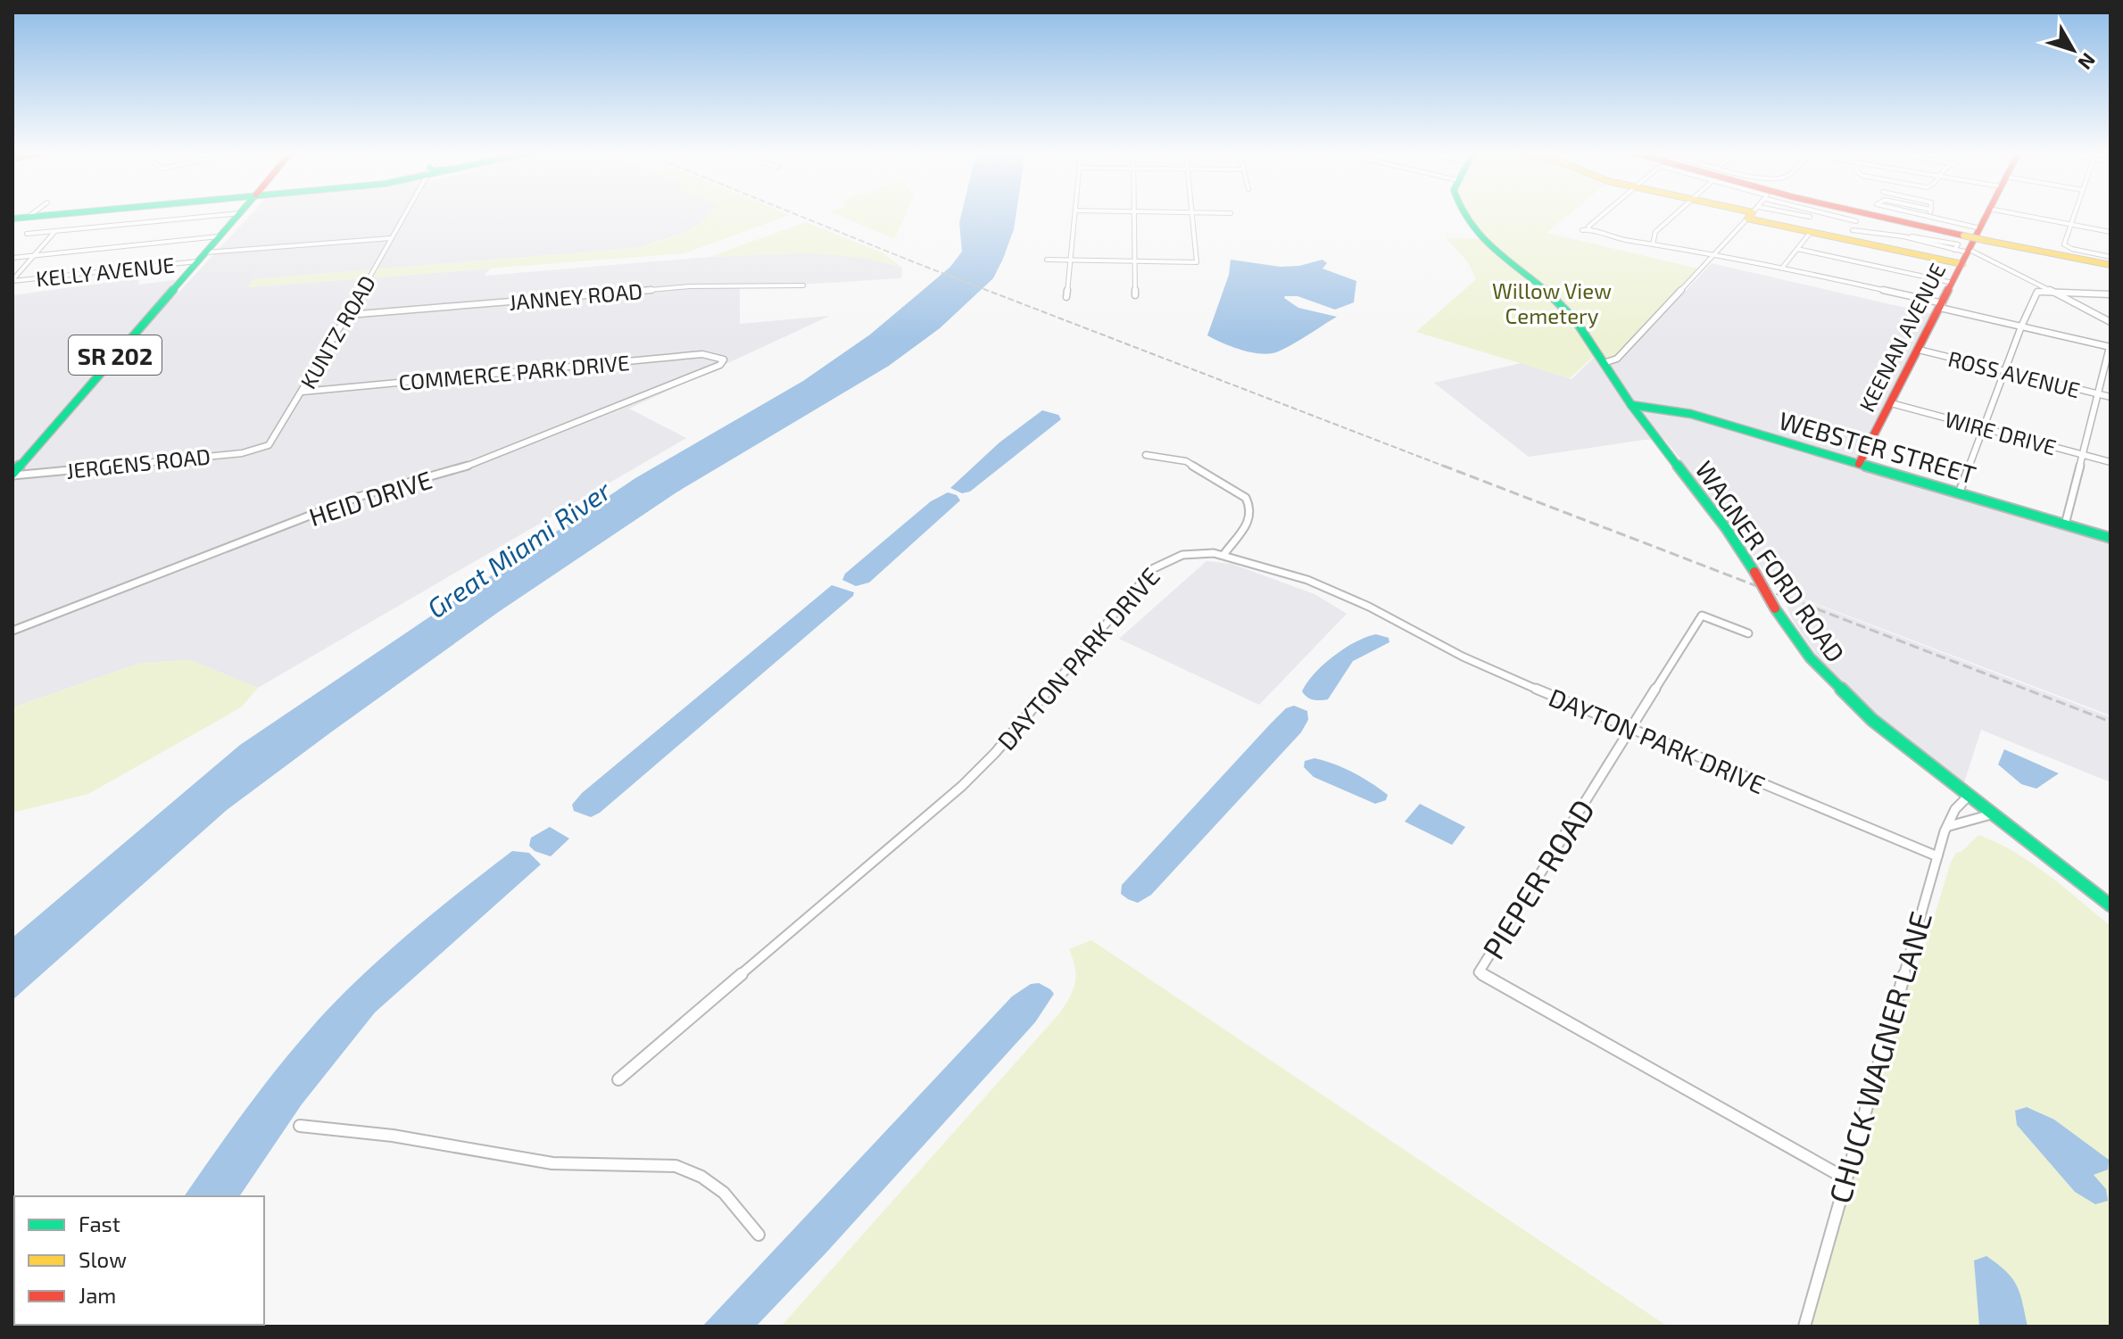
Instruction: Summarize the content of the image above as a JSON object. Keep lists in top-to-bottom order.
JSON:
{
  "streets": {
    "main road": [
      "KEENAN AVENUE",
      "SR 202",
      "WEBSTER STREET",
      "WAGNER FORD ROAD"
    ],
    "street": [
      "KELLY AVENUE",
      "JANNEY ROAD",
      "KUNTZ ROAD",
      "COMMERCE PARK DRIVE",
      "ROSS AVENUE",
      "WIRE DRIVE",
      "JERGENS ROAD",
      "HEID DRIVE",
      "DAYTON PARK DRIVE",
      "PIEPER ROAD",
      "CHUCK WAGNER LANE"
    ]
  },
  "crossings": [
    ["KELLY AVENUE", "KUNTZ ROAD"],
    ["KELLY AVENUE", "SR 202"],
    ["JANNEY ROAD", "KUNTZ ROAD"],
    ["KUNTZ ROAD", "COMMERCE PARK DRIVE"],
    ["KUNTZ ROAD", "JERGENS ROAD"],
    ["KEENAN AVENUE", "ROSS AVENUE"],
    ["KEENAN AVENUE", "WIRE DRIVE"],
    ["KEENAN AVENUE", "WEBSTER STREET"],
    ["SR 202", "JERGENS ROAD"],
    ["COMMERCE PARK DRIVE", "HEID DRIVE"],
    ["WEBSTER STREET", "WAGNER FORD ROAD"],
    ["WAGNER FORD ROAD", "CHUCK WAGNER LANE"],
    ["DAYTON PARK DRIVE", "PIEPER ROAD"],
    ["DAYTON PARK DRIVE", "CHUCK WAGNER LANE"],
    ["PIEPER ROAD", "CHUCK WAGNER LANE"]
  ],
  "water": ["Great Miami River"],
  "parks": ["Willow View Cemetery"],
  "legend": ["Fast", "Slow", "Jam"],
  "north": "bottom right"
}
